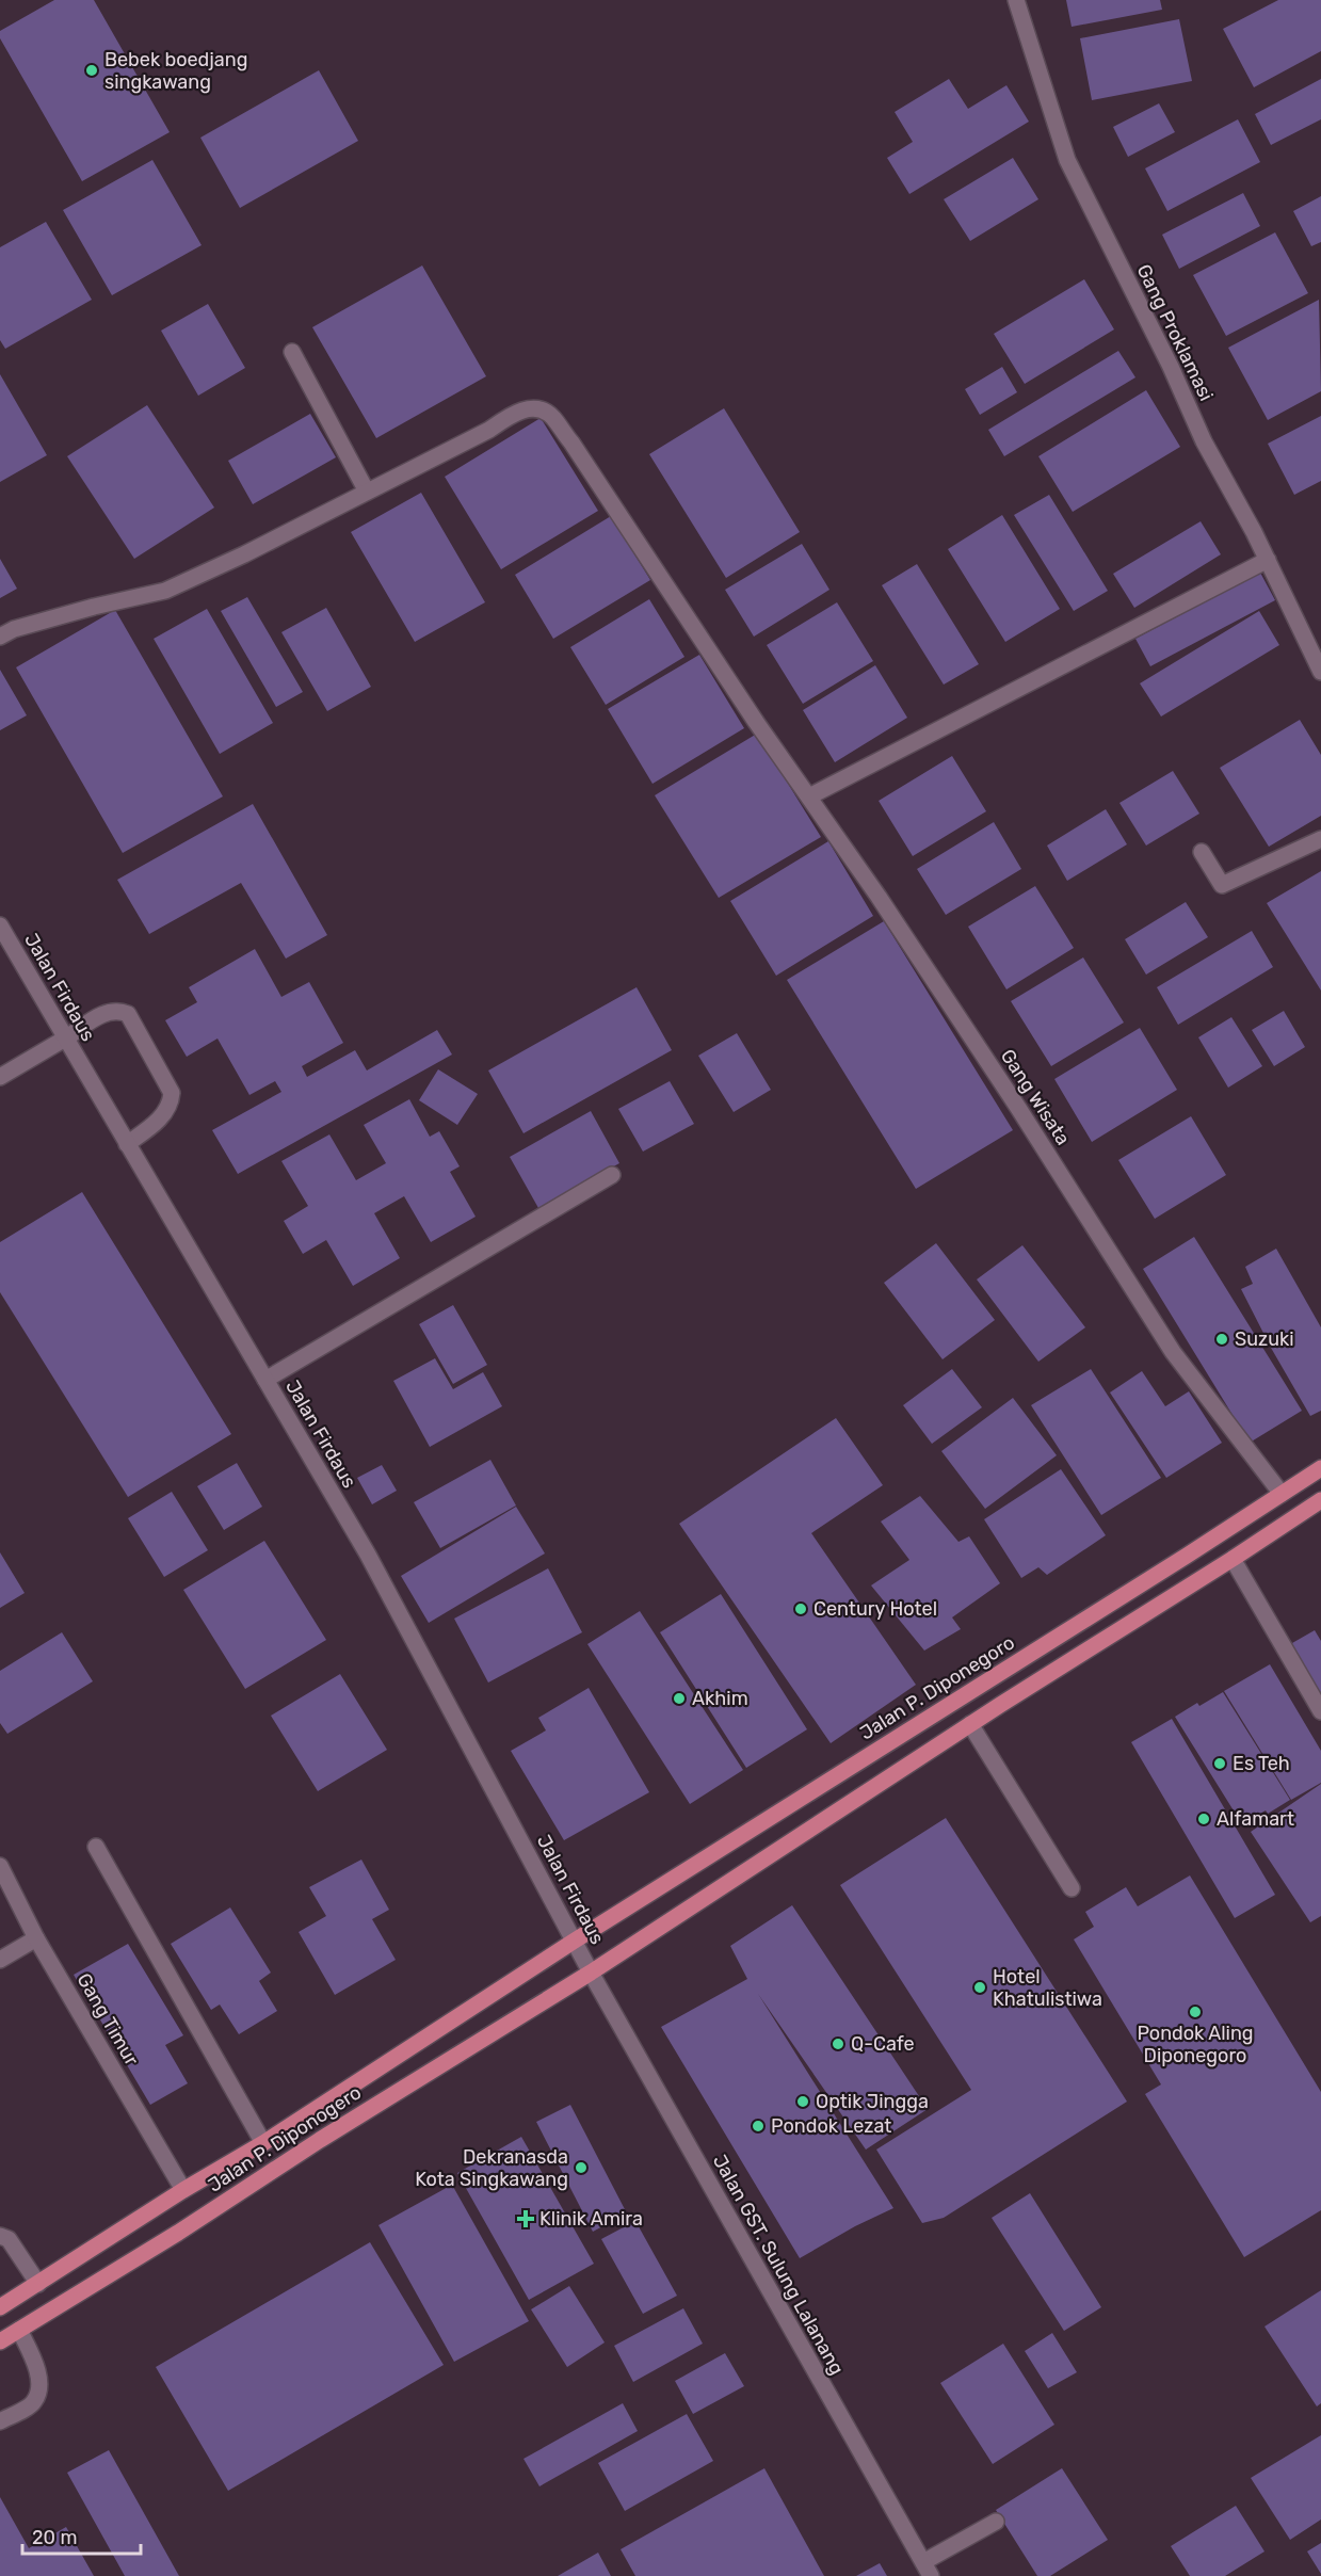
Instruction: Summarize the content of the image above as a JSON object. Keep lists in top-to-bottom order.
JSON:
{
  "streets": {
    "main road": ["Jalan P. Diponegoro", "Jalan P. Diponogero"],
    "street": [
      "Gang Proklamasi",
      "Jalan Firdaus",
      "Gang Wisata",
      "Gang Timur",
      "Jalan GST. Sulung Lalanang"
    ]
  },
  "crossings": [
    ["Jalan Firdaus", "Jalan P. Diponegoro"],
    ["Jalan Firdaus", "Jalan P. Diponogero"],
    ["Jalan Firdaus", "Jalan GST. Sulung Lalanang"],
    ["Gang Wisata", "Jalan P. Diponegoro"],
    ["Jalan P. Diponegoro", "Jalan P. Diponogero"],
    ["Gang Timur", "Jalan P. Diponogero"],
    ["Jalan P. Diponogero", "Jalan GST. Sulung Lalanang"]
  ],
  "places": {
    "other": [
      "Bebek boedjang singkawang",
      "Suzuki",
      "Century Hotel",
      "Akhim",
      "Es Teh",
      "Alfamart",
      "Hotel Khatulistiwa",
      "Pondok Aling Diponegoro",
      "Q-Cafe",
      "Optik Jingga",
      "Pondok Lezat",
      "Dekranasda Kota Singkawang"
    ],
    "health": ["Klinik Amira"]
  },
  "scale_bar": "20 m"
}
